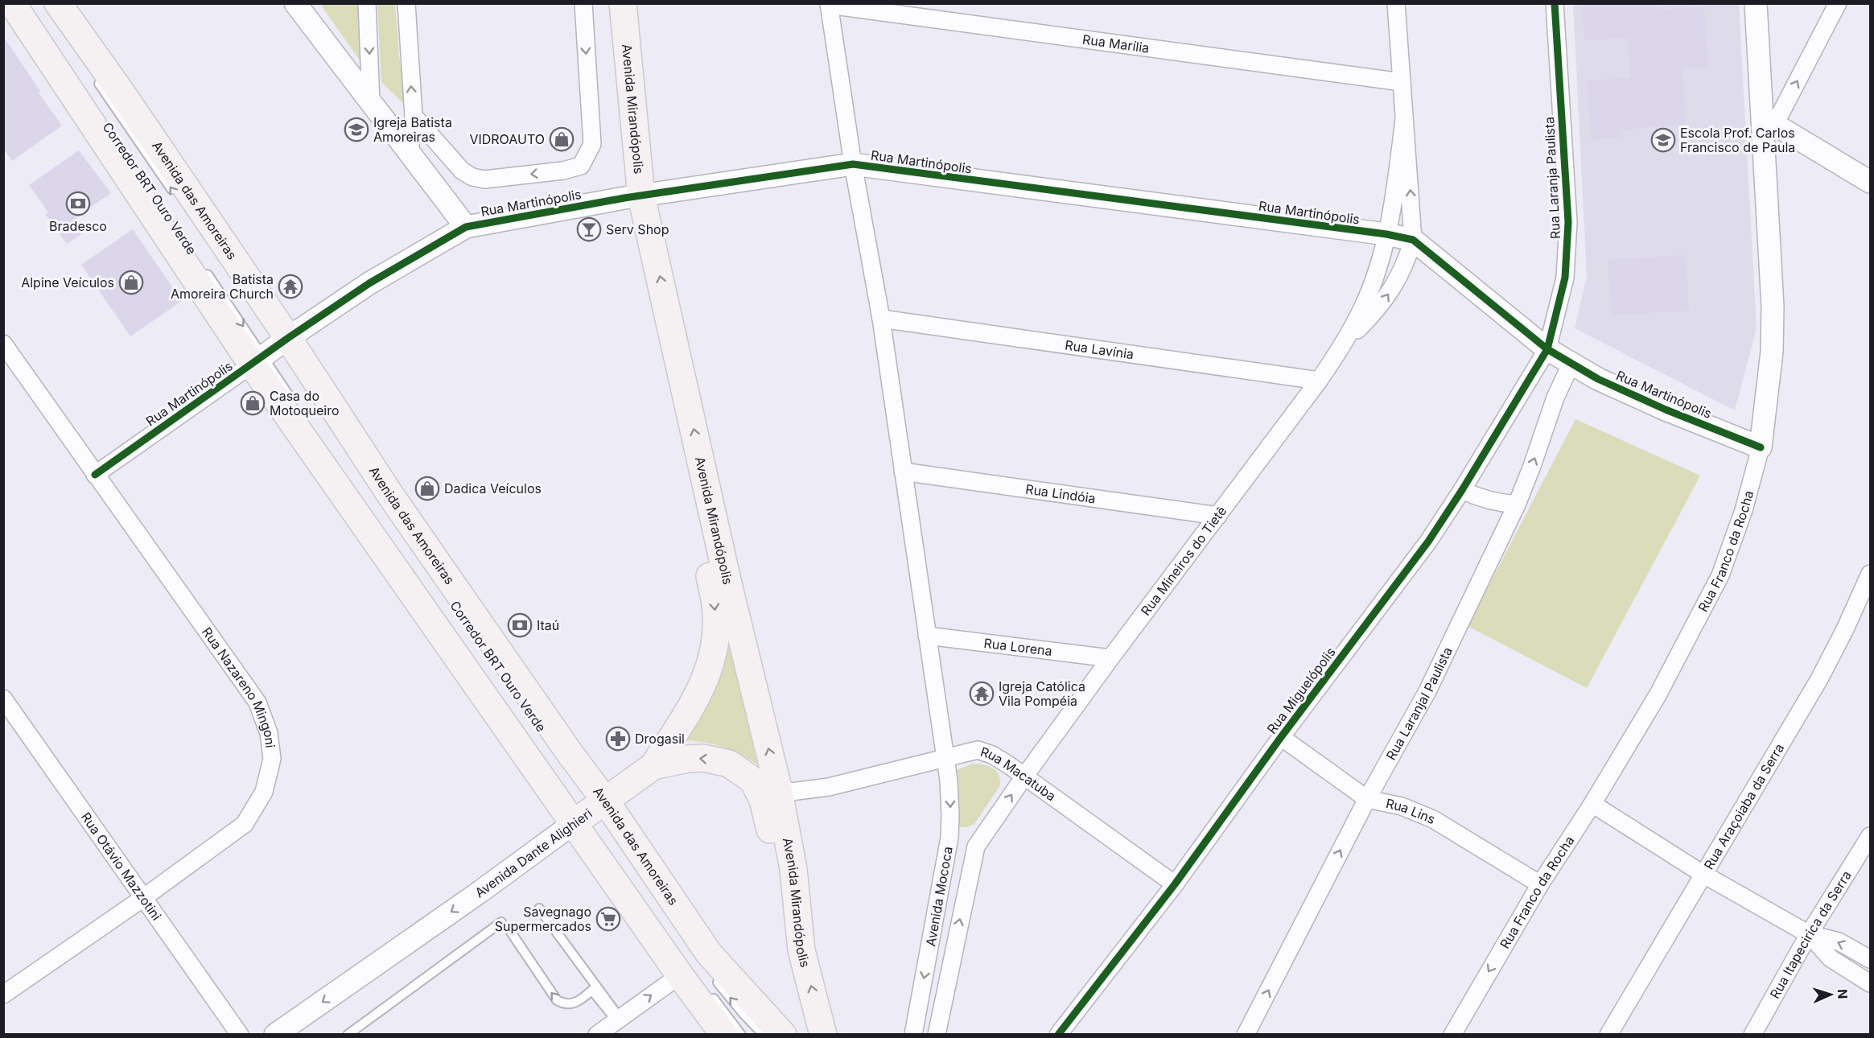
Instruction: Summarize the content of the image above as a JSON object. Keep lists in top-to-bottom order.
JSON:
{
  "streets": {
    "main road": ["Avenida Mirandópolis", "Avenida das Amoreiras", "Avenida Dante Alighieri"],
    "street": [
      "Rua Marília",
      "Rua Martinópolis",
      "Rua Laranja Paulista",
      "Rua Lavínia",
      "Rua Lindóia",
      "Rua Franco da Rocha",
      "Rua Mineiros do Tietê",
      "Rua Lorena",
      "Rua Nazareno Mingoni",
      "Rua Miguelópolis",
      "Rua Laranjal Paulista",
      "Rua Macatuba",
      "Rua Araçoiaba da Serra",
      "Rua Lins",
      "Rua Otávio Mazzotini",
      "Avenida Mococa",
      "Rua Itapecirica da Serra"
    ],
    "lane": ["Corredor BRT Ouro Verde"]
  },
  "crossings": [
    ["Rua Marília", "Rua Mineiros do Tietê"],
    ["Rua Marília", "Avenida Mococa"],
    ["Avenida Mirandópolis", "Rua Martinópolis"],
    ["Avenida Mirandópolis", "Rua Macatuba"],
    ["Avenida Mirandópolis", "Avenida Dante Alighieri"],
    ["Rua Martinópolis", "Rua Laranja Paulista"],
    ["Rua Martinópolis", "Corredor BRT Ouro Verde"],
    ["Rua Martinópolis", "Avenida das Amoreiras"],
    ["Rua Martinópolis", "Rua Franco da Rocha"],
    ["Rua Martinópolis", "Rua Mineiros do Tietê"],
    ["Rua Martinópolis", "Rua Nazareno Mingoni"],
    ["Rua Martinópolis", "Rua Miguelópolis"],
    ["Rua Martinópolis", "Rua Laranjal Paulista"],
    ["Rua Martinópolis", "Avenida Mococa"],
    ["Rua Laranja Paulista", "Rua Miguelópolis"],
    ["Corredor BRT Ouro Verde", "Avenida das Amoreiras"],
    ["Avenida das Amoreiras", "Avenida Dante Alighieri"],
    ["Rua Lavínia", "Rua Mineiros do Tietê"],
    ["Rua Lavínia", "Avenida Mococa"],
    ["Rua Lindóia", "Rua Mineiros do Tietê"],
    ["Rua Lindóia", "Avenida Mococa"],
    ["Rua Franco da Rocha", "Rua Lins"],
    ["Rua Mineiros do Tietê", "Rua Lorena"],
    ["Rua Mineiros do Tietê", "Rua Macatuba"],
    ["Rua Mineiros do Tietê", "Avenida Mococa"],
    ["Rua Lorena", "Avenida Mococa"],
    ["Rua Nazareno Mingoni", "Rua Otávio Mazzotini"],
    ["Rua Miguelópolis", "Rua Macatuba"],
    ["Rua Miguelópolis", "Rua Lins"],
    ["Rua Laranjal Paulista", "Rua Lins"],
    ["Rua Macatuba", "Avenida Dante Alighieri"],
    ["Rua Macatuba", "Avenida Mococa"]
  ],
  "one_way": ["Rua Laranjal Paulista", "Avenida Dante Alighieri"],
  "places": {
    "school or university": ["Igreja Batista Amoreiras", "Escola Prof. Carlos Francisco de Paula"],
    "shop": [
      "VIDROAUTO",
      "Alpine Veículos",
      "Casa do Motoqueiro",
      "Dadica Veículos"
    ],
    "bank": ["Bradesco", "Itaú"],
    "bar": ["Serv Shop"],
    "temple": ["Batista Amoreira Church", "Igreja Católica Vila Pompéia"],
    "pharmacy": ["Drogasil"],
    "supermarket": ["Savegnago Supermercados"]
  },
  "north": "right"
}
